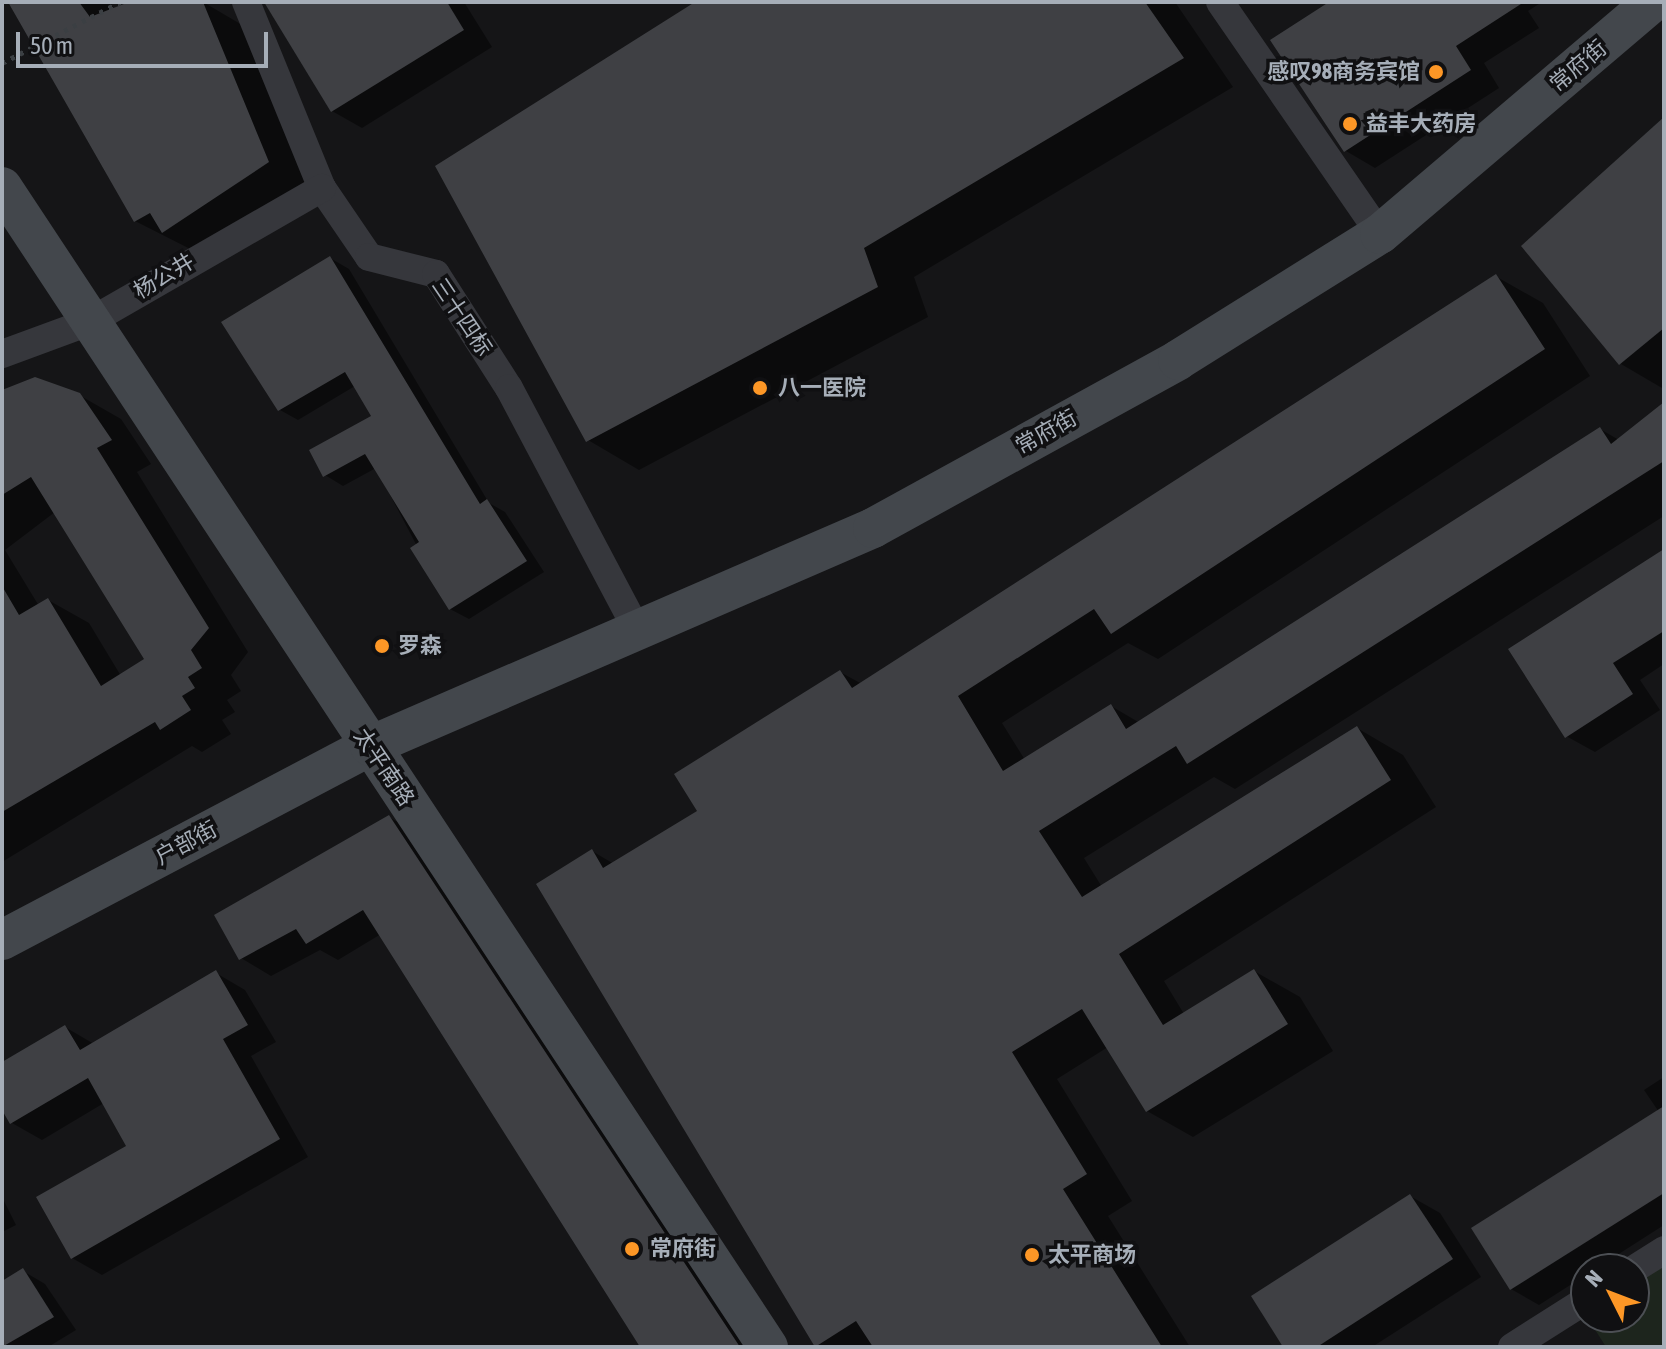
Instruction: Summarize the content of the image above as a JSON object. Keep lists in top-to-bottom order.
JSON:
{
  "streets": {
    "main road": ["常府街", "太平南路", "户部街"],
    "street": ["杨公井", "三十四标"]
  },
  "crossings": [
    ["常府街", "三十四标"],
    ["常府街", "太平南路"],
    ["常府街", "户部街"],
    ["杨公井", "三十四标"],
    ["杨公井", "太平南路"],
    ["太平南路", "户部街"]
  ],
  "places": [
    "感叹98商务宾馆",
    "益丰大药房",
    "八一医院",
    "罗森",
    "常府街",
    "太平商场"
  ],
  "scale_bar": "50 m",
  "north": "top left"
}
